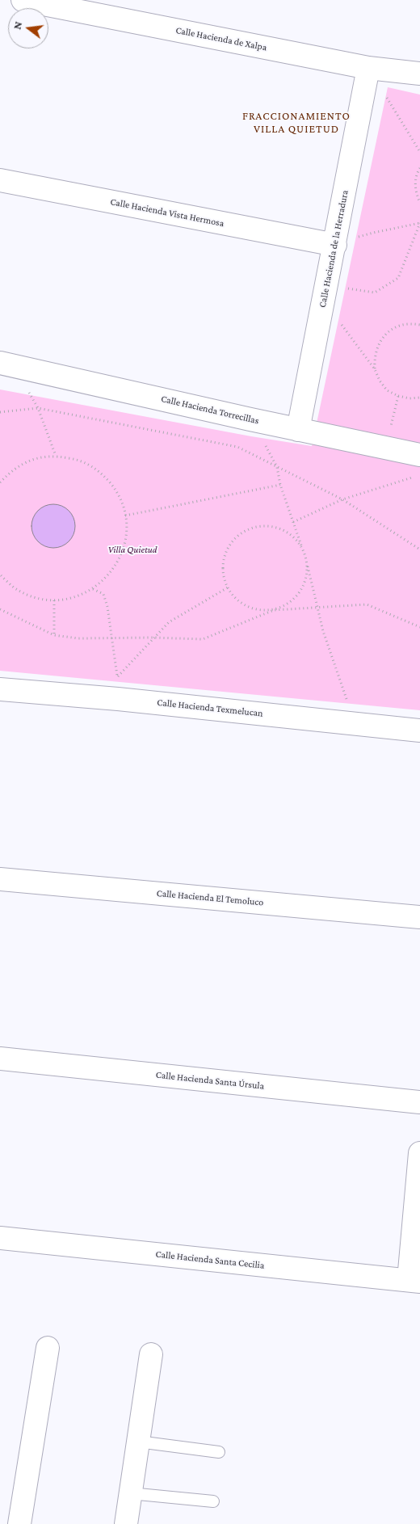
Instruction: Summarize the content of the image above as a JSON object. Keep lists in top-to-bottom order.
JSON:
{
  "streets": {
    "street": [
      "Calle Hacienda de Xalpa",
      "Calle Hacienda Vista Hermosa",
      "Calle Hacienda de la Herradura",
      "Calle Hacienda Torrecillas",
      "Calle Hacienda Texmelucan",
      "Calle Hacienda El Temoluco",
      "Calle Hacienda Santa Úrsula",
      "Calle Hacienda Santa Cecilia"
    ]
  },
  "crossings": [
    ["Calle Hacienda de Xalpa", "Calle Hacienda de la Herradura"],
    ["Calle Hacienda Vista Hermosa", "Calle Hacienda de la Herradura"],
    ["Calle Hacienda de la Herradura", "Calle Hacienda Torrecillas"]
  ],
  "districts": ["FRACCIONAMIENTO VILLA QUIETUD"],
  "parks": ["Villa Quietud"],
  "north": "left"
}
